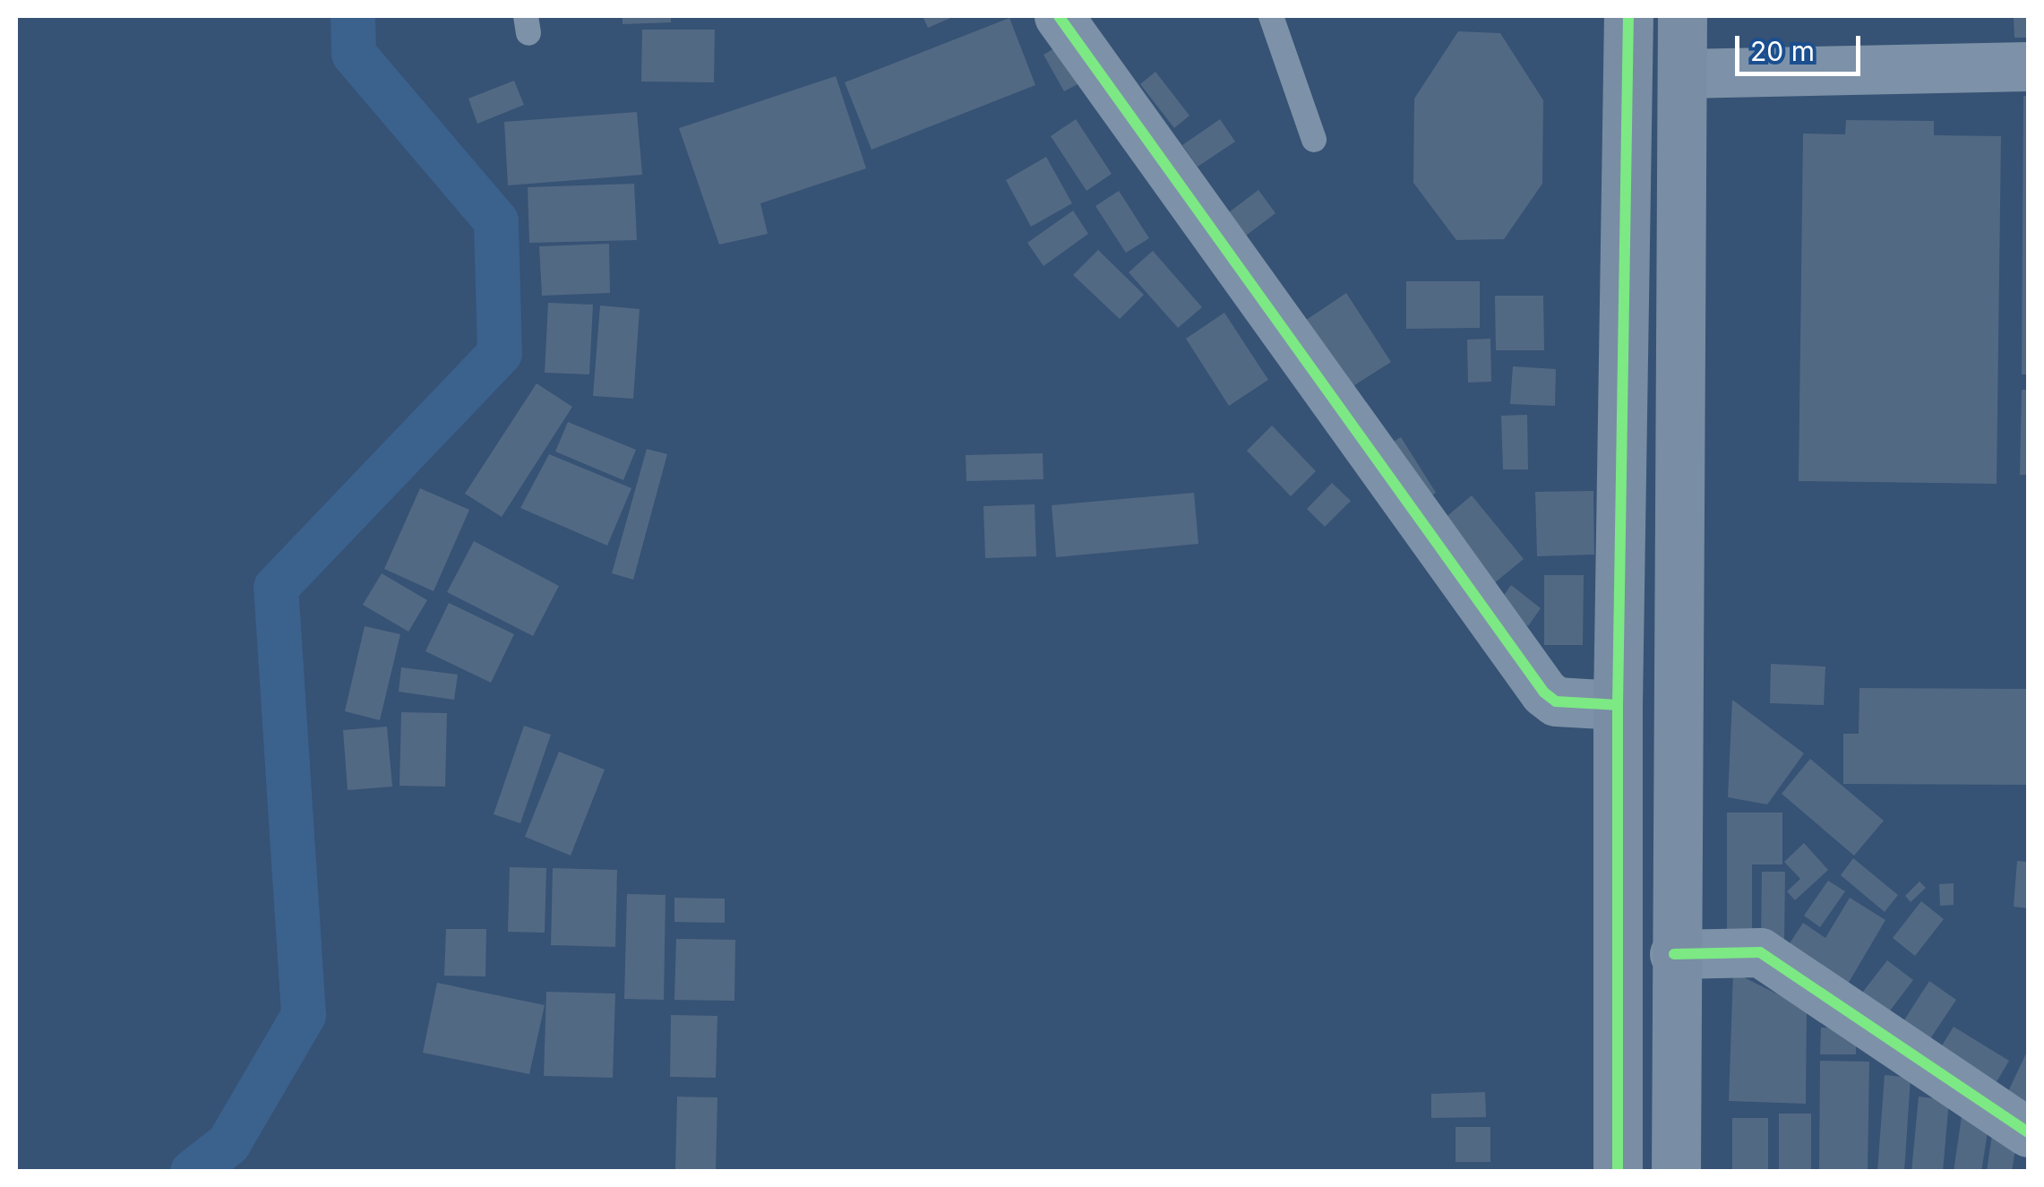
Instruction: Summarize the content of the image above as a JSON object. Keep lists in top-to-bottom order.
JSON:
{
  "scale_bar": "20 m"
}
